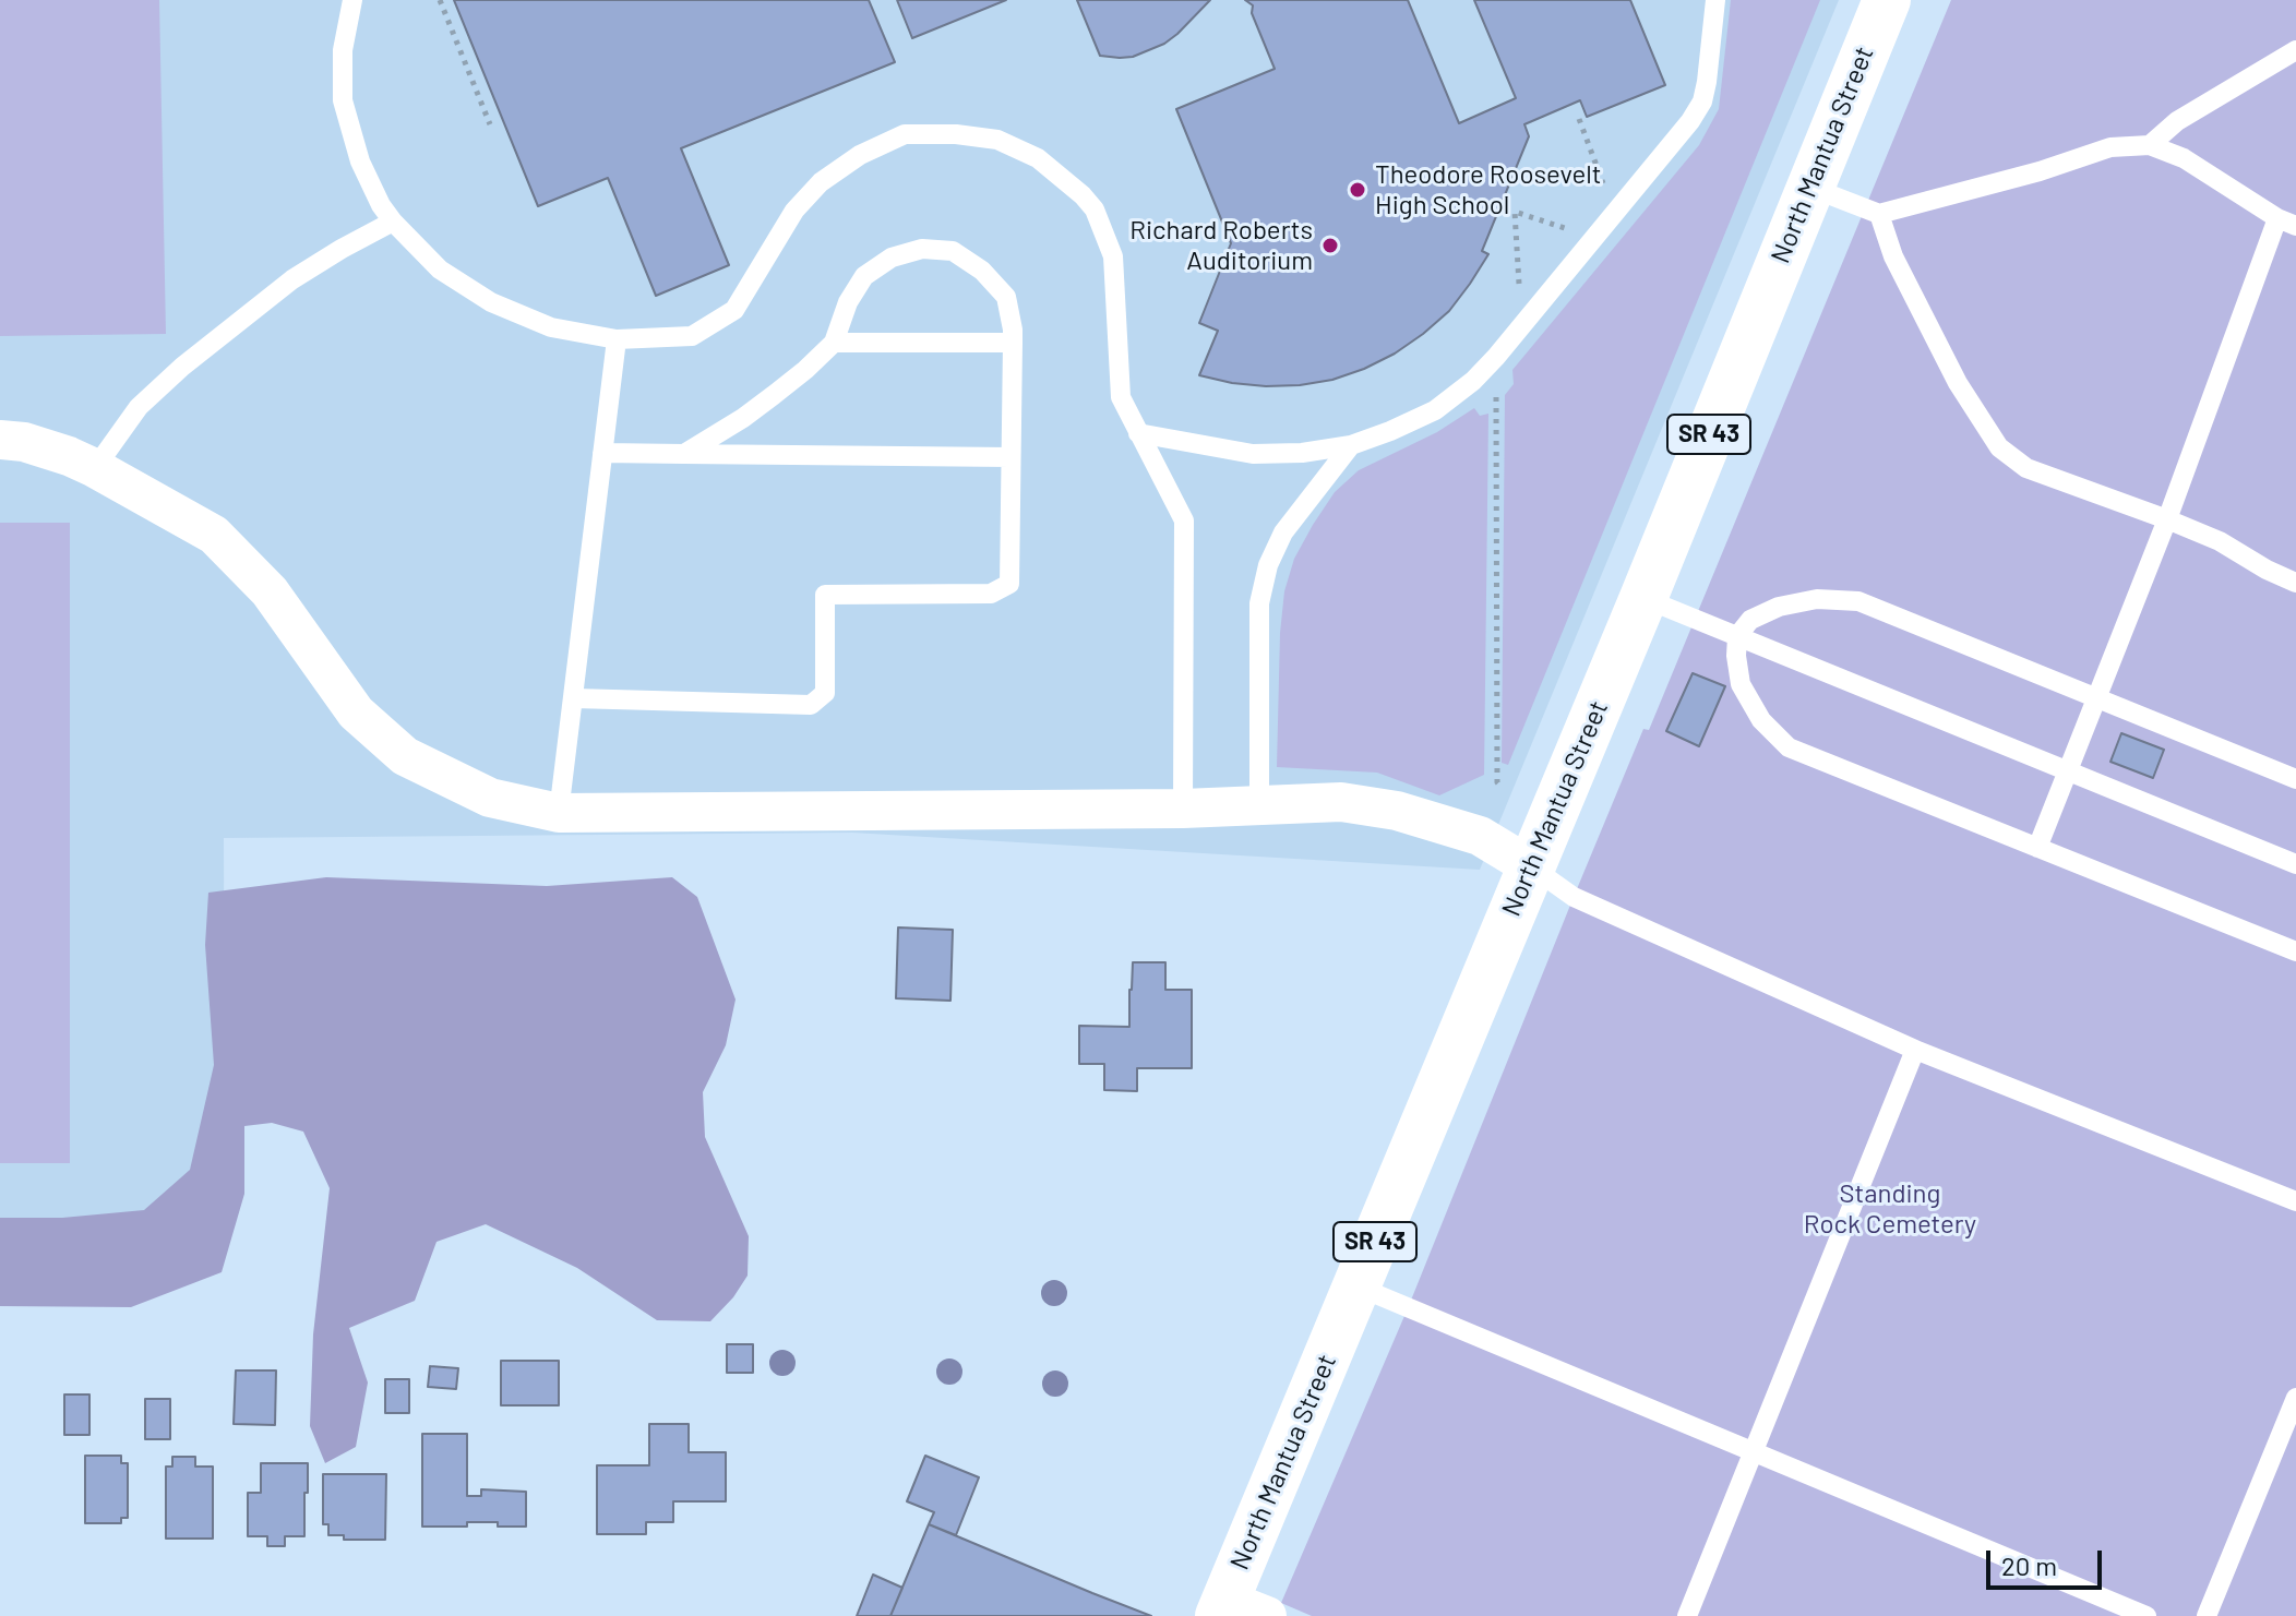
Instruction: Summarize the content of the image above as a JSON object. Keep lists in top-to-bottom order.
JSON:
{
  "streets": {
    "main road": ["North Mantua Street", "SR 43"]
  },
  "parks": ["Standing Rock Cemetery"],
  "places": ["Theodore Roosevelt High School", "Richard Roberts Auditorium"],
  "scale_bar": "20 m"
}
